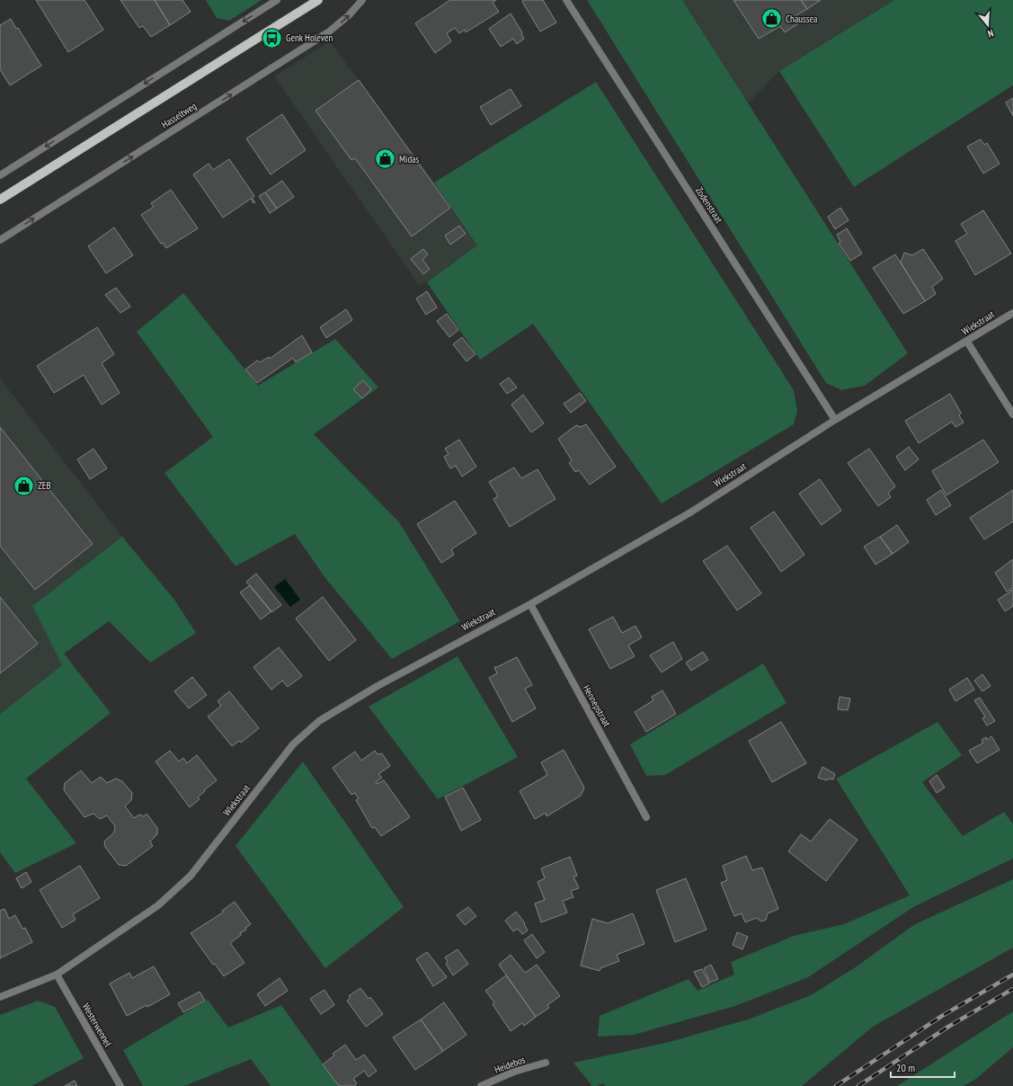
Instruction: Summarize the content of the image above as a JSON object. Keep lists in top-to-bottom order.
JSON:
{
  "streets": {
    "street": [
      "Hasseltweg",
      "Zodenstraat",
      "Wiekstraat",
      "Hennepstraat",
      "Westerwennel",
      "Heidebos"
    ]
  },
  "crossings": [
    ["Zodenstraat", "Wiekstraat"],
    ["Wiekstraat", "Hennepstraat"],
    ["Wiekstraat", "Westerwennel"]
  ],
  "places": {
    "shop": ["Chaussea", "Midas", "ZEB"],
    "bus stop": ["Genk Holeven"]
  },
  "scale_bar": "20 m",
  "north": "bottom"
}
